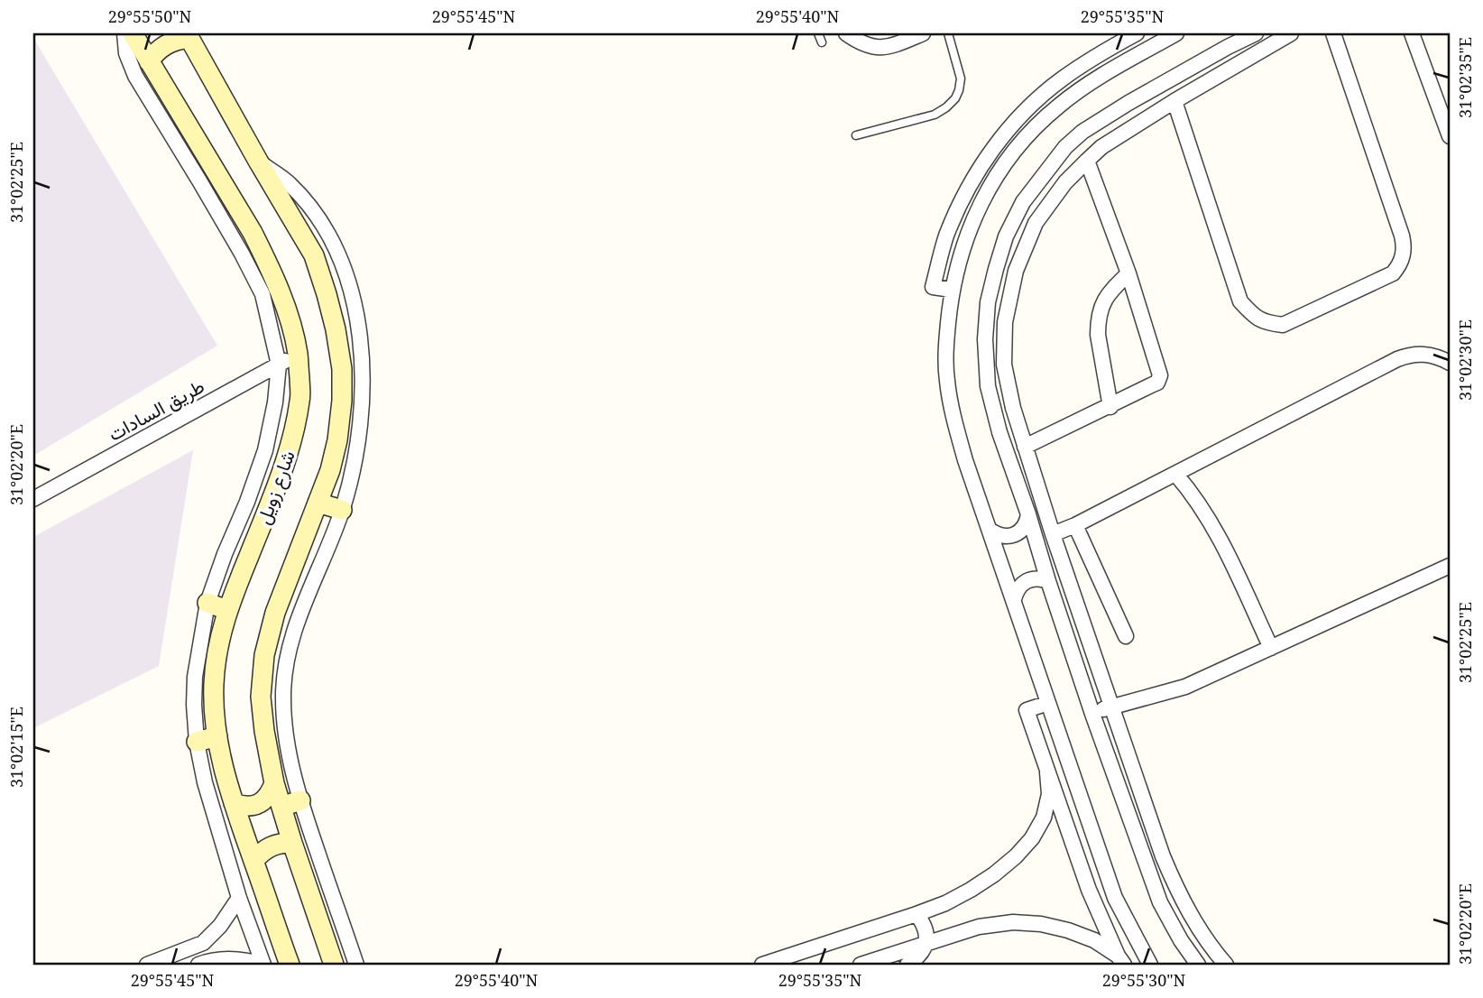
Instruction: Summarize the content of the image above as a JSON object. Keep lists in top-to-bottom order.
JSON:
{
  "streets": {
    "main road": ["شارع زويل"],
    "street": ["طريق السادات"]
  },
  "crossings": [
    ["طريق السادات", "شارع زويل"]
  ],
  "coordinates": [
    "29°55'50\"N",
    "29°55'45\"N",
    "29°55'40\"N",
    "29°55'35\"N",
    "31°02'35\"E",
    "31°02'25\"E",
    "31°02'30\"E",
    "31°02'20\"E",
    "31°02'15\"E",
    "29°55'30\"N"
  ]
}
